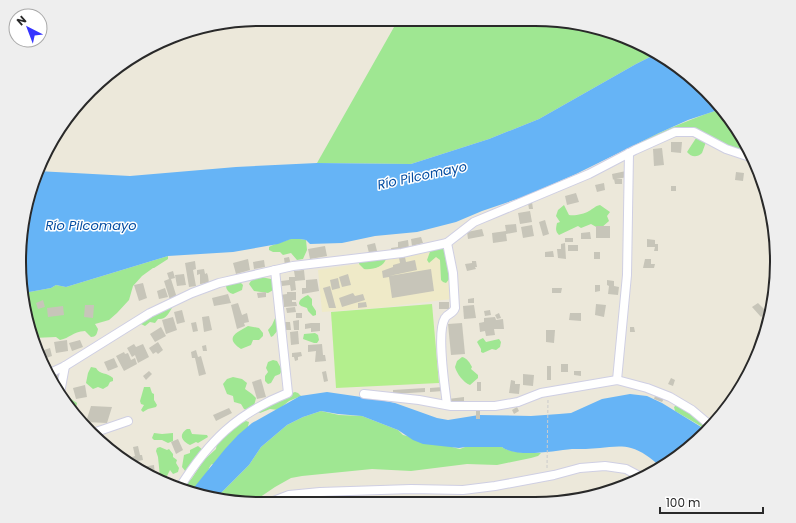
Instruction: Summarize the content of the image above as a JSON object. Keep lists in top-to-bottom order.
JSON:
{
  "water": ["Río Pilcomayo"],
  "scale_bar": "100 m",
  "north": "top left"
}
